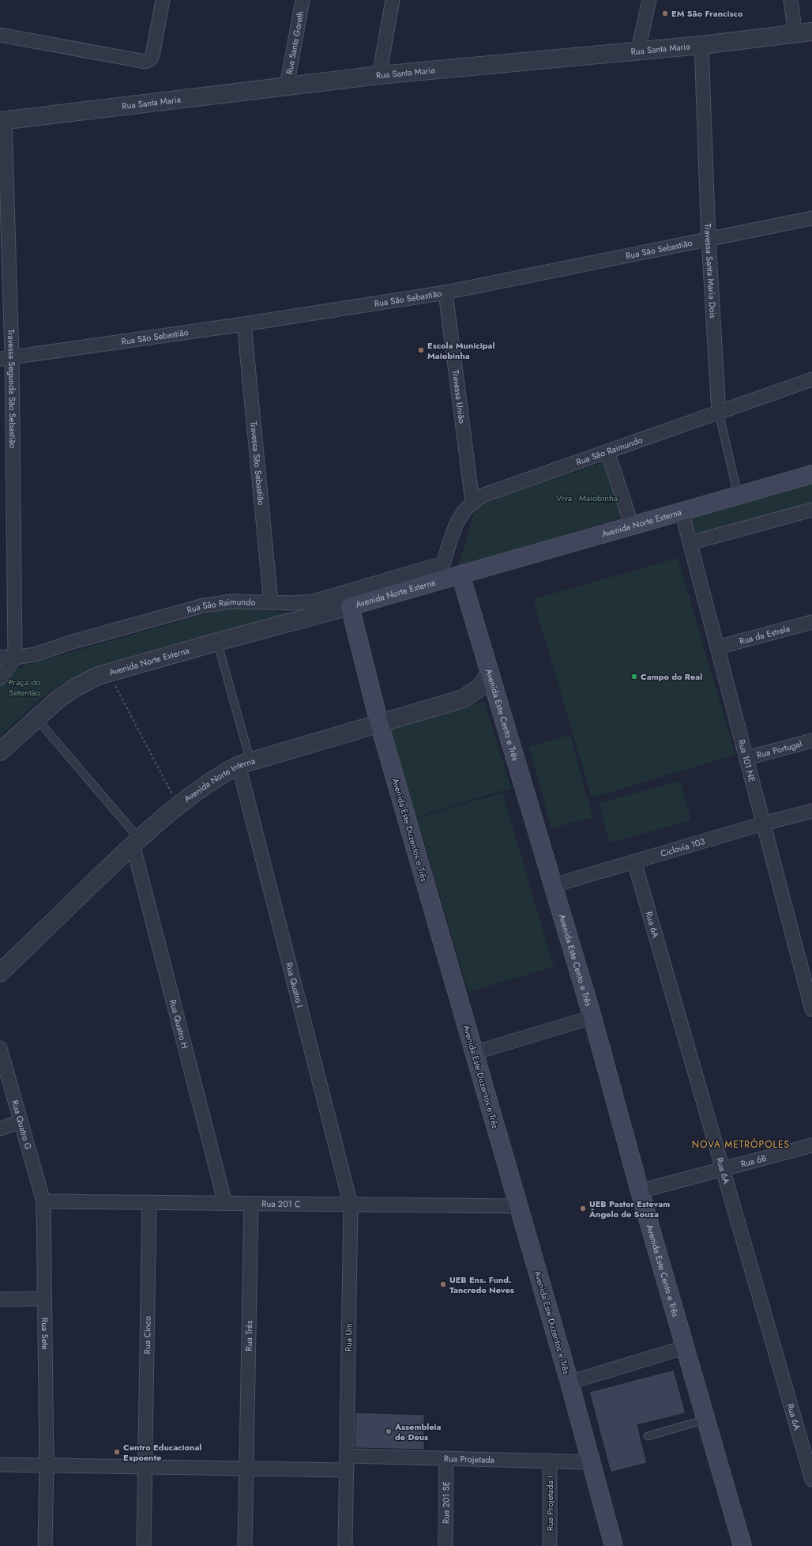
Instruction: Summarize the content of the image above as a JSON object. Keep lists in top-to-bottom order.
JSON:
{
  "streets": {
    "main road": ["Avenida Norte Externa", "Avenida Este Cento e Três", "Avenida Este Duzentos e Três"],
    "street": [
      "Rua Santa Goreth",
      "Rua Santa Maria",
      "Rua São Sebastião",
      "Travessa Santa Maria Dois",
      "Travessa Segunda São Sebastião",
      "Travessa União",
      "Rua São Raimundo",
      "Travessa São Sebastião",
      "Rua da Estrela",
      "Rua Portugal",
      "Rua 101 NE",
      "Avenida Norte Interna",
      "Ciclovia 103",
      "Rua 6A",
      "Rua Quatro I",
      "Rua Quatro H",
      "Rua Quatro G",
      "Rua 6B",
      "Rua 201 C",
      "Rua Sete",
      "Rua Cinco",
      "Rua Três",
      "Rua Um",
      "Rua Projetada",
      "Rua 201 SE",
      "Rua Projetada I"
    ]
  },
  "crossings": [
    ["Rua Santa Goreth", "Rua Santa Maria"],
    ["Rua Santa Maria", "Travessa Santa Maria Dois"],
    ["Rua Santa Maria", "Travessa Segunda São Sebastião"],
    ["Rua São Sebastião", "Travessa Santa Maria Dois"],
    ["Rua São Sebastião", "Travessa Segunda São Sebastião"],
    ["Rua São Sebastião", "Travessa União"],
    ["Rua São Sebastião", "Travessa São Sebastião"],
    ["Travessa Santa Maria Dois", "Rua São Raimundo"],
    ["Travessa Santa Maria Dois", "Avenida Norte Externa"],
    ["Travessa Segunda São Sebastião", "Rua São Raimundo"],
    ["Travessa União", "Rua São Raimundo"],
    ["Rua São Raimundo", "Travessa São Sebastião"],
    ["Rua São Raimundo", "Avenida Norte Externa"],
    ["Rua São Raimundo", "Avenida Este Cento e Três"],
    ["Avenida Norte Externa", "Avenida Este Cento e Três"],
    ["Avenida Norte Externa", "Rua 101 NE"],
    ["Avenida Norte Externa", "Avenida Este Duzentos e Três"],
    ["Rua da Estrela", "Rua 101 NE"],
    ["Avenida Este Cento e Três", "Avenida Norte Interna"],
    ["Avenida Este Cento e Três", "Ciclovia 103"],
    ["Avenida Este Cento e Três", "Rua 6B"],
    ["Rua Portugal", "Rua 101 NE"],
    ["Rua 101 NE", "Ciclovia 103"],
    ["Avenida Norte Interna", "Avenida Este Duzentos e Três"],
    ["Avenida Norte Interna", "Rua Quatro I"],
    ["Avenida Norte Interna", "Rua Quatro H"],
    ["Avenida Este Duzentos e Três", "Rua 201 C"],
    ["Avenida Este Duzentos e Três", "Rua Projetada"],
    ["Ciclovia 103", "Rua 6A"],
    ["Rua 6A", "Rua 6B"],
    ["Rua Quatro I", "Rua 201 C"],
    ["Rua Quatro I", "Rua Um"],
    ["Rua Quatro H", "Rua 201 C"],
    ["Rua Quatro G", "Rua 201 C"],
    ["Rua Quatro G", "Rua Sete"],
    ["Rua 201 C", "Rua Sete"],
    ["Rua 201 C", "Rua Cinco"],
    ["Rua 201 C", "Rua Três"],
    ["Rua 201 C", "Rua Um"],
    ["Rua Um", "Rua Projetada"],
    ["Rua Projetada", "Rua 201 SE"],
    ["Rua Projetada", "Rua Projetada I"]
  ],
  "districts": ["NOVA METRÓPOLES"],
  "parks": ["Viva - Maiobinha", "Praça do Setentão"],
  "places": [
    "EM São Francisco",
    "Escola Municipal Maiobinha",
    "Campo do Real",
    "UEB Pastor Estevam Ângelo de Souza",
    "UEB Ens. Fund. Tancredo Neves",
    "Assembleia de Deus",
    "Centro Educacional Expoente"
  ]
}
